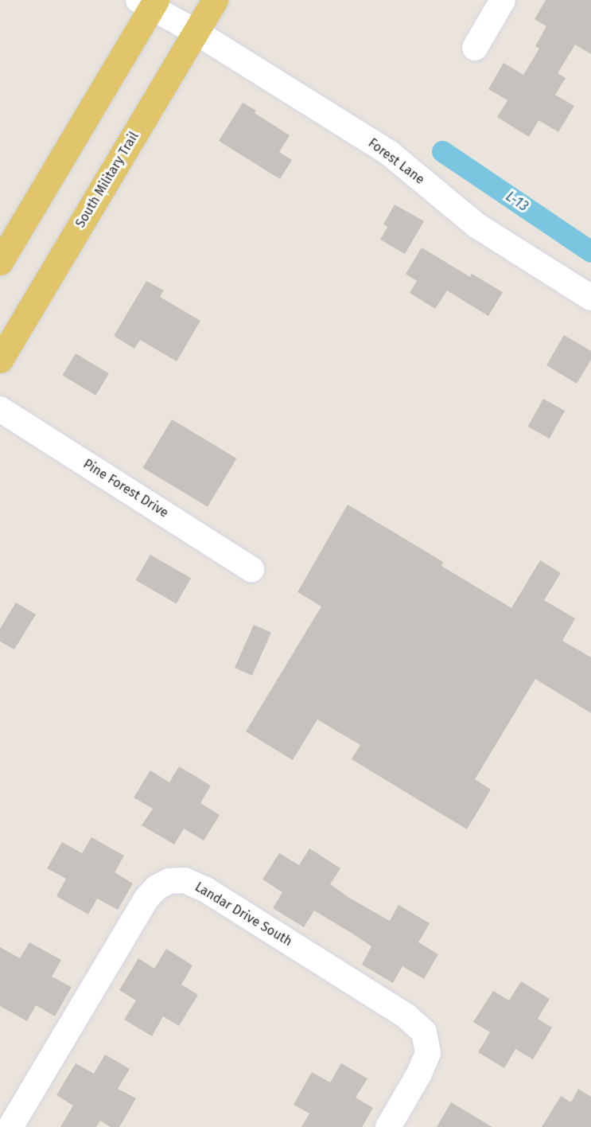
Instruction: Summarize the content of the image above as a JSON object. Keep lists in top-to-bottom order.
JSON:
{
  "streets": {
    "main road": ["South Military Trail"],
    "street": ["Forest Lane", "Pine Forest Drive", "Landar Drive South"]
  },
  "crossings": [
    ["Forest Lane", "South Military Trail"]
  ],
  "water": ["L-13"]
}
